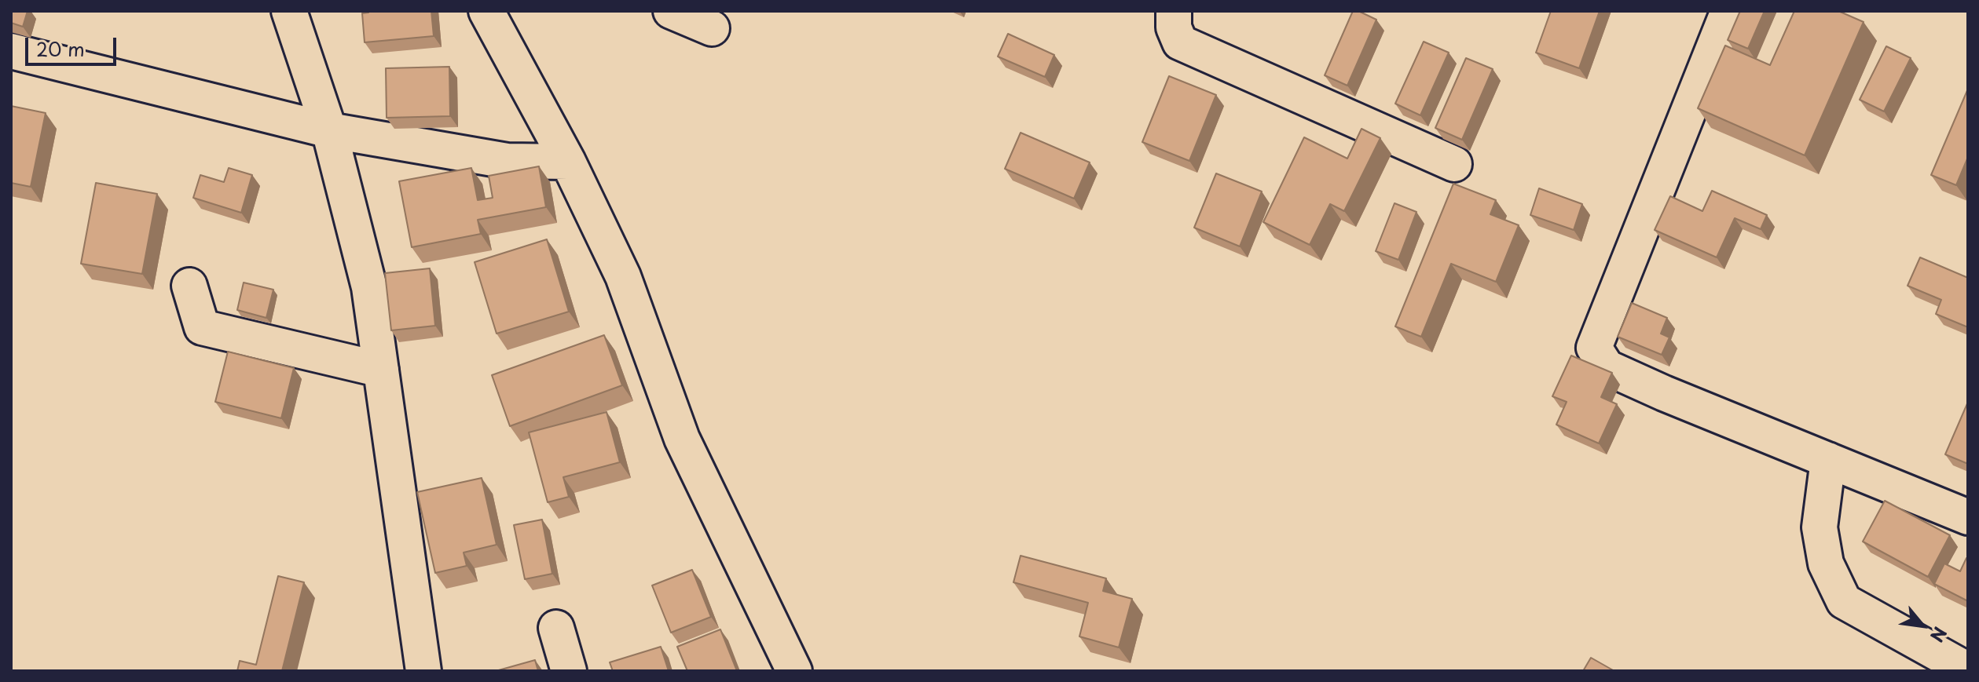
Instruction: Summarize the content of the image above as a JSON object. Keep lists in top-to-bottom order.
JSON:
{
  "scale_bar": "20 m",
  "north": "bottom right"
}
